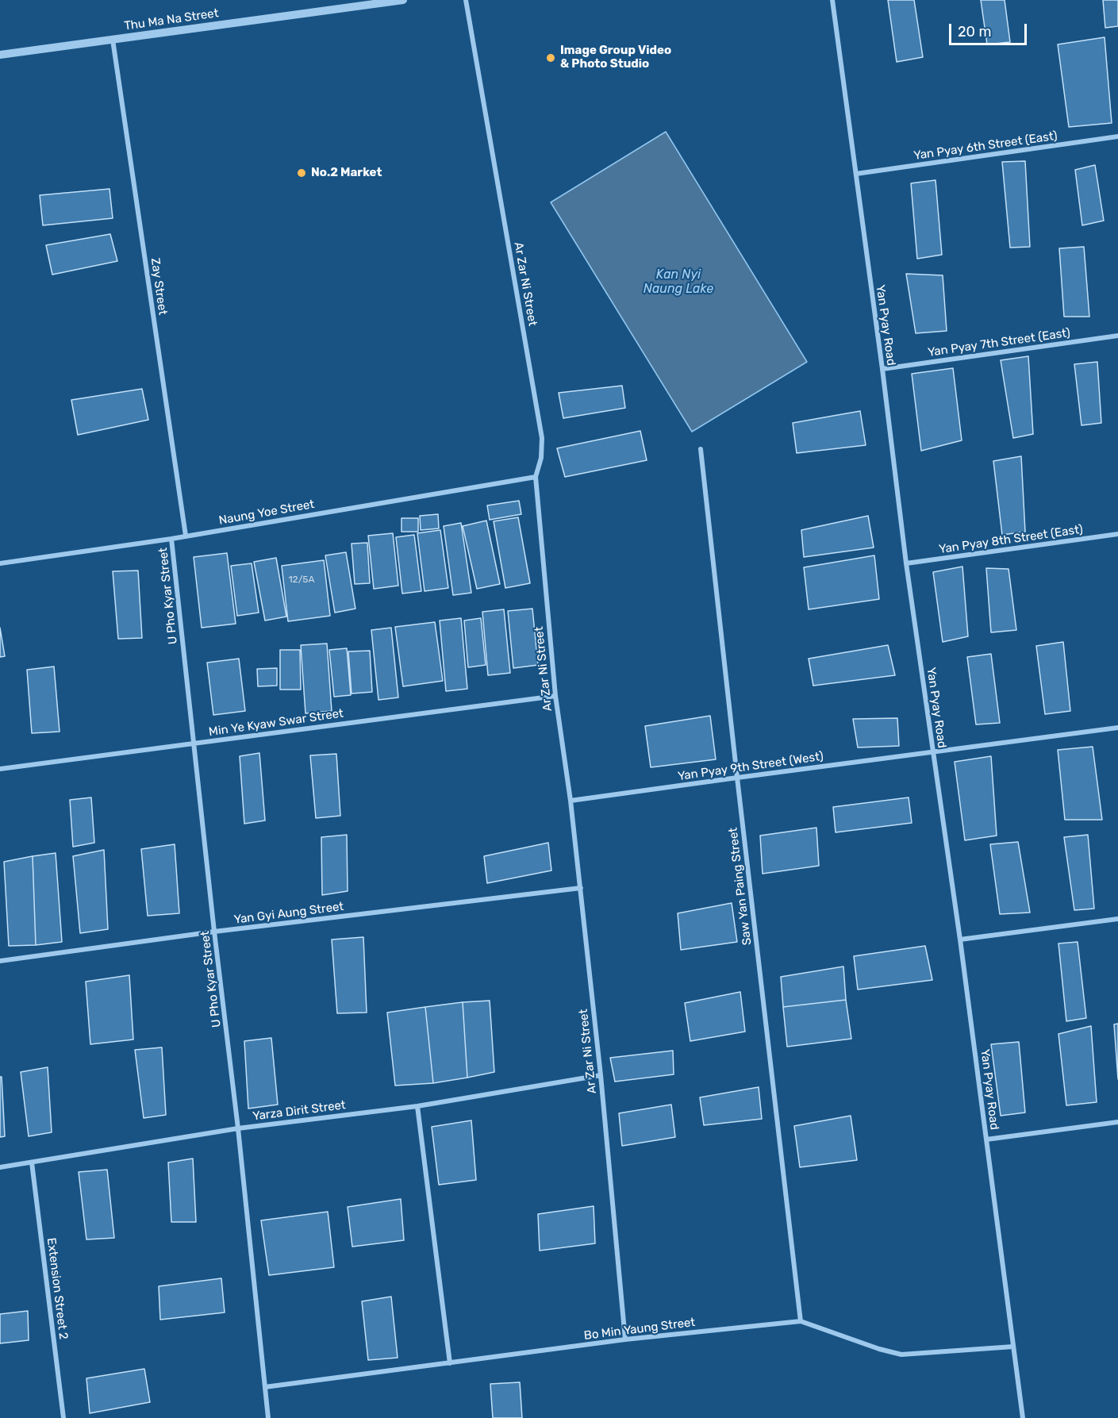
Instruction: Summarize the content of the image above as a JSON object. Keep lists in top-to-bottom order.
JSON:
{
  "streets": {
    "street": [
      "Thu Ma Na Street",
      "Yan Pyay 6th Street (East)",
      "Ar Zar Ni Street",
      "Zay Street",
      "Yan Pyay Road",
      "Yan Pyay 7th Street (East)",
      "Naung Yoe Street",
      "Yan Pyay 8th Street (East)",
      "U Pho Kyar Street",
      "Min Ye Kyaw Swar Street",
      "Yan Pyay 9th Street (West)",
      "Saw Yan Paing Street",
      "Yan Gyi Aung Street",
      "Yarza Dirit Street",
      "Extension Street 2",
      "Bo Min Yaung Street"
    ]
  },
  "crossings": [
    ["Thu Ma Na Street", "Zay Street"],
    ["Yan Pyay 6th Street (East)", "Yan Pyay Road"],
    ["Ar Zar Ni Street", "Naung Yoe Street"],
    ["Ar Zar Ni Street", "Min Ye Kyaw Swar Street"],
    ["Ar Zar Ni Street", "Yan Pyay 9th Street (West)"],
    ["Ar Zar Ni Street", "Yan Gyi Aung Street"],
    ["Ar Zar Ni Street", "Yarza Dirit Street"],
    ["Ar Zar Ni Street", "Bo Min Yaung Street"],
    ["Zay Street", "Naung Yoe Street"],
    ["Yan Pyay Road", "Yan Pyay 7th Street (East)"],
    ["Yan Pyay Road", "Yan Pyay 8th Street (East)"],
    ["Yan Pyay Road", "Yan Pyay 9th Street (West)"],
    ["Yan Pyay Road", "Bo Min Yaung Street"],
    ["Naung Yoe Street", "U Pho Kyar Street"],
    ["U Pho Kyar Street", "Min Ye Kyaw Swar Street"],
    ["U Pho Kyar Street", "Yan Gyi Aung Street"],
    ["U Pho Kyar Street", "Yarza Dirit Street"],
    ["U Pho Kyar Street", "Bo Min Yaung Street"],
    ["Yan Pyay 9th Street (West)", "Saw Yan Paing Street"],
    ["Saw Yan Paing Street", "Bo Min Yaung Street"],
    ["Yarza Dirit Street", "Extension Street 2"]
  ],
  "water": ["Kan Nyi Naung Lake"],
  "places": ["Image Group Video & Photo Studio", "No.2 Market"],
  "house_numbers": ["12/5A"],
  "scale_bar": "20 m"
}
